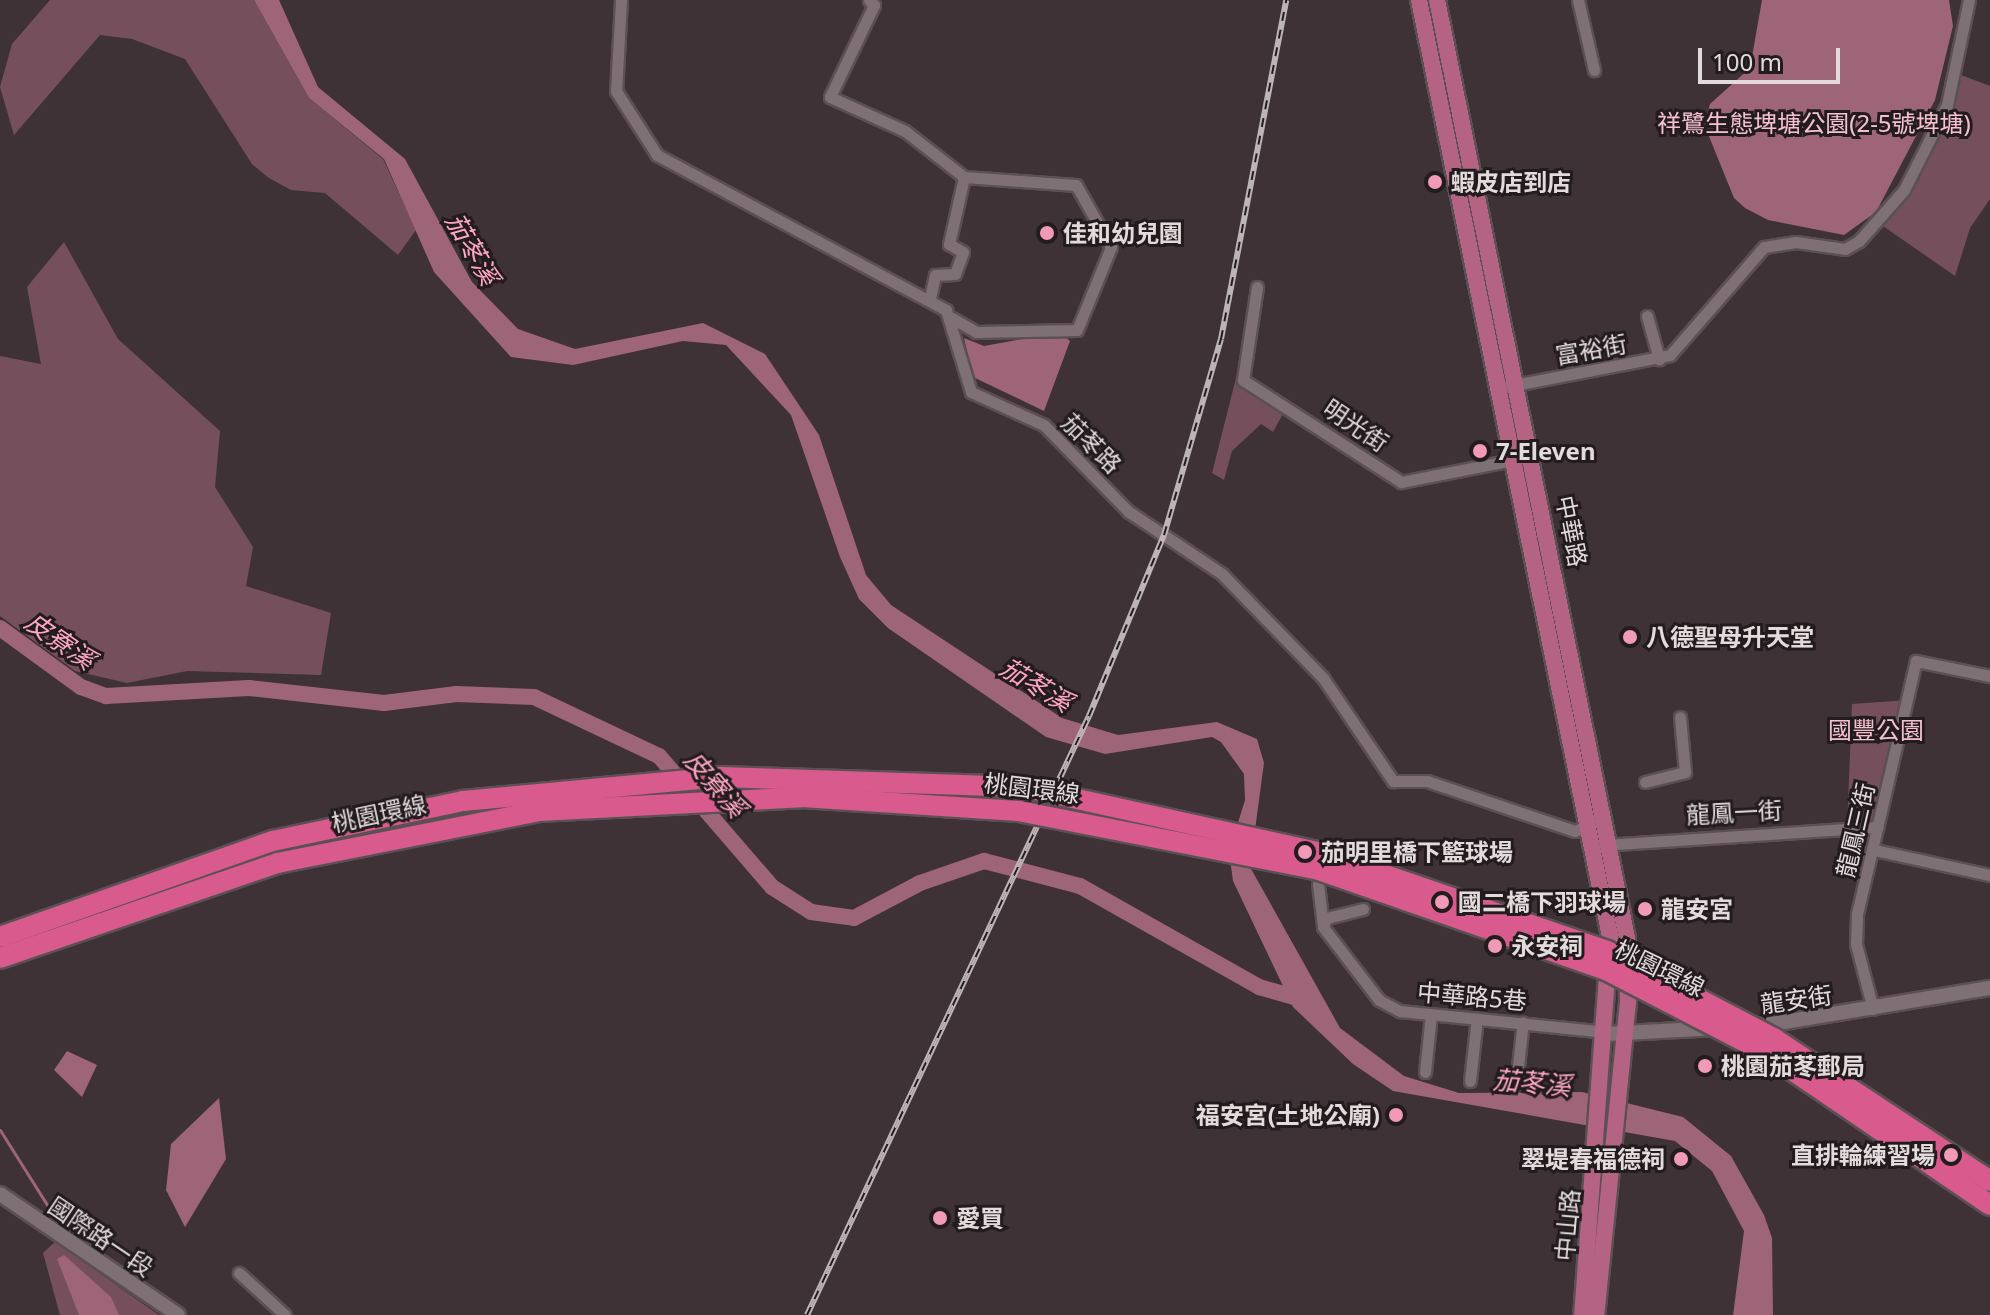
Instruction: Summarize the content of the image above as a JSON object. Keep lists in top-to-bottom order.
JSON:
{
  "streets": {
    "highway": ["桃園環線"],
    "main road": ["中華路", "中山路"],
    "street": [
      "富裕街",
      "明光街",
      "茄苳路",
      "龍鳳一街",
      "龍鳳三街",
      "中華路5巷",
      "龍安街",
      "國際路一段"
    ]
  },
  "crossings": [
    ["富裕街", "中華路"],
    ["明光街", "中華路"],
    ["茄苳路", "中華路"],
    ["中華路", "龍鳳一街"],
    ["中華路", "中華路5巷"],
    ["中華路", "龍安街"],
    ["龍鳳一街", "龍鳳三街"],
    ["龍鳳三街", "龍安街"],
    ["中華路5巷", "龍安街"]
  ],
  "water": ["茄苳溪", "皮寮溪"],
  "parks": ["祥鷺生態埤塘公園(2-5號埤塘)", "國豐公園"],
  "places": [
    "蝦皮店到店",
    "佳和幼兒園",
    "7-Eleven",
    "八德聖母升天堂",
    "茄明里橋下籃球場",
    "國二橋下羽球場",
    "龍安宮",
    "永安祠",
    "桃園茄苳郵局",
    "福安宮(土地公廟)",
    "直排輪練習場",
    "翠堤春福德祠",
    "愛買"
  ],
  "scale_bar": "100 m"
}
